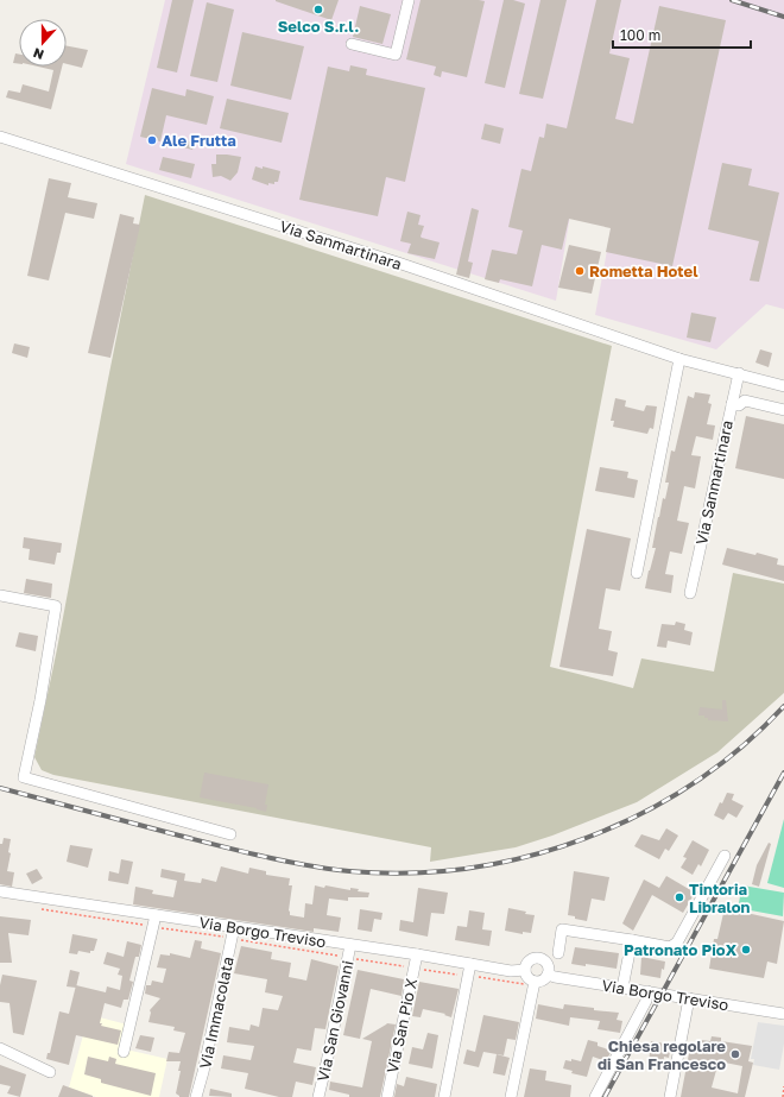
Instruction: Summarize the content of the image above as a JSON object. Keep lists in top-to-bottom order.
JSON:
{
  "streets": {
    "street": [
      "Via Sanmartinara",
      "Via Borgo Treviso",
      "Via Immacolata",
      "Via San Giovanni",
      "Via San Pio X"
    ]
  },
  "crossings": [
    ["Via Borgo Treviso", "Via Immacolata"],
    ["Via Borgo Treviso", "Via San Giovanni"],
    ["Via Borgo Treviso", "Via San Pio X"]
  ],
  "places": [
    "Selco S.r.l.",
    "Ale Frutta",
    "Rometta Hotel",
    "Tintoria Libralon",
    "Patronato PioX",
    "Chiesa regolare di San Francesco"
  ],
  "scale_bar": "100 m",
  "north": "bottom"
}
